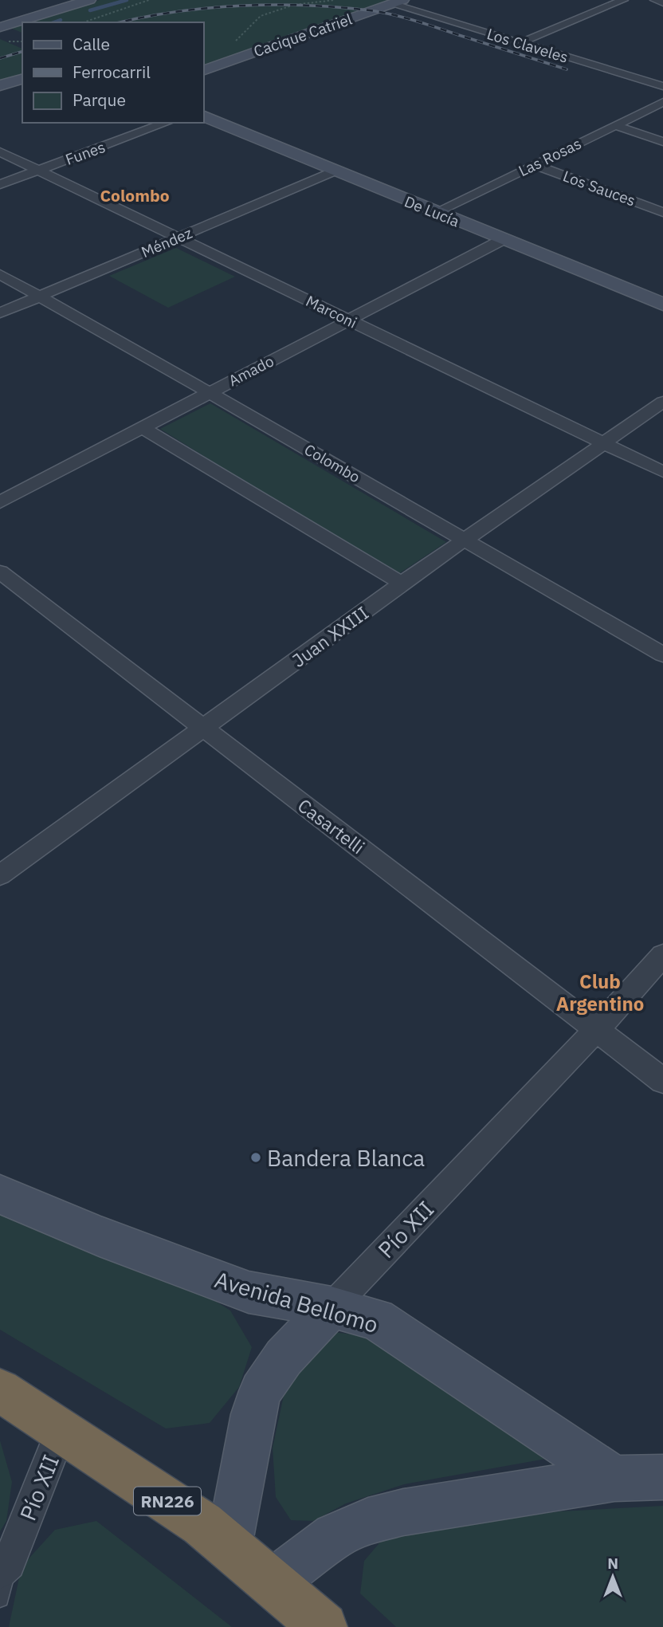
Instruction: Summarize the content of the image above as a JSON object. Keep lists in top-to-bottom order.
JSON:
{
  "streets": {
    "highway": ["RN226"],
    "street": [
      "Cacique Catriel",
      "Los Claveles",
      "Funes",
      "Las Rosas",
      "Los Sauces",
      "De Lucía",
      "Méndez",
      "Marconi",
      "Amado",
      "Colombo",
      "Juan XXIII",
      "Casartelli",
      "Pío XII",
      "Avenida Bellomo"
    ]
  },
  "crossings": [
    ["Cacique Catriel", "Los Claveles"],
    ["Funes", "Marconi"],
    ["Las Rosas", "Los Sauces"],
    ["Las Rosas", "De Lucía"],
    ["De Lucía", "Méndez"],
    ["De Lucía", "Amado"],
    ["Méndez", "Marconi"],
    ["Méndez", "Colombo"],
    ["Marconi", "Amado"],
    ["Marconi", "Juan XXIII"],
    ["Amado", "Colombo"],
    ["Colombo", "Juan XXIII"],
    ["Juan XXIII", "Casartelli"],
    ["Casartelli", "Pío XII"],
    ["Pío XII", "Avenida Bellomo"],
    ["Pío XII", "RN226"]
  ],
  "districts": ["Colombo", "Club Argentino"],
  "places": ["Bandera Blanca"],
  "legend": ["Calle", "Ferrocarril", "Parque"],
  "north": "top"
}
